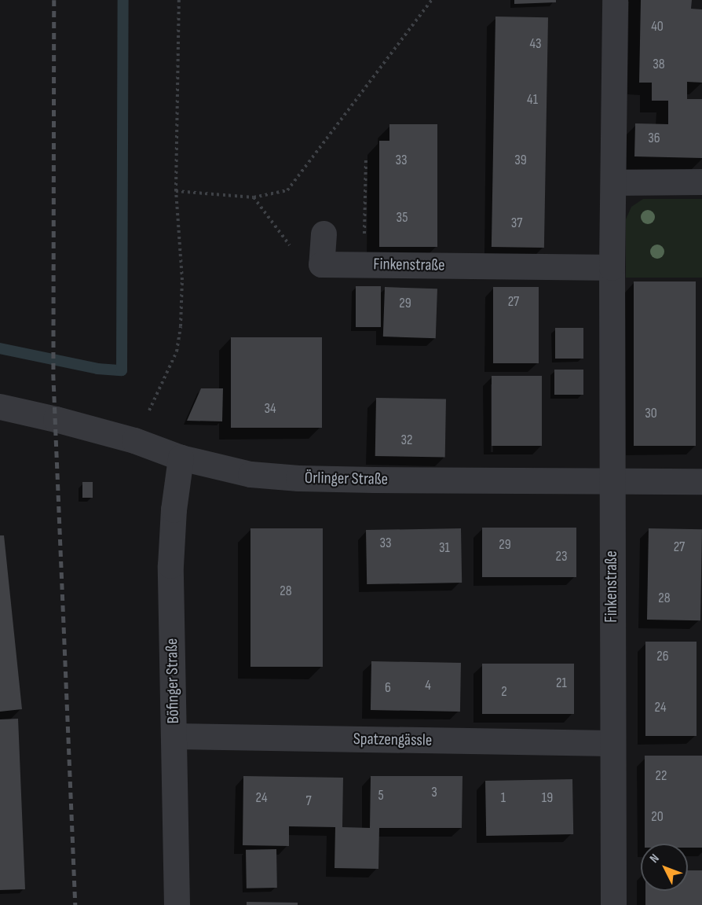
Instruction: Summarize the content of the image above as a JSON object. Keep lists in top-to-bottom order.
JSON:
{
  "streets": {
    "street": [
      "Finkenstraße",
      "Örlinger Straße",
      "Böfinger Straße",
      "Spatzengässle"
    ]
  },
  "crossings": [
    ["Finkenstraße", "Örlinger Straße"],
    ["Finkenstraße", "Spatzengässle"],
    ["Örlinger Straße", "Böfinger Straße"],
    ["Böfinger Straße", "Spatzengässle"]
  ],
  "house_numbers": [
    "40",
    "43",
    "38",
    "41",
    "36",
    "33",
    "39",
    "35",
    "37",
    "27",
    "29",
    "34",
    "30",
    "32",
    "33",
    "29",
    "27",
    "31",
    "23",
    "28",
    "28",
    "26",
    "21",
    "4",
    "6",
    "2",
    "24",
    "22",
    "3",
    "5",
    "24",
    "1",
    "19",
    "7",
    "20"
  ],
  "north": "top left"
}
